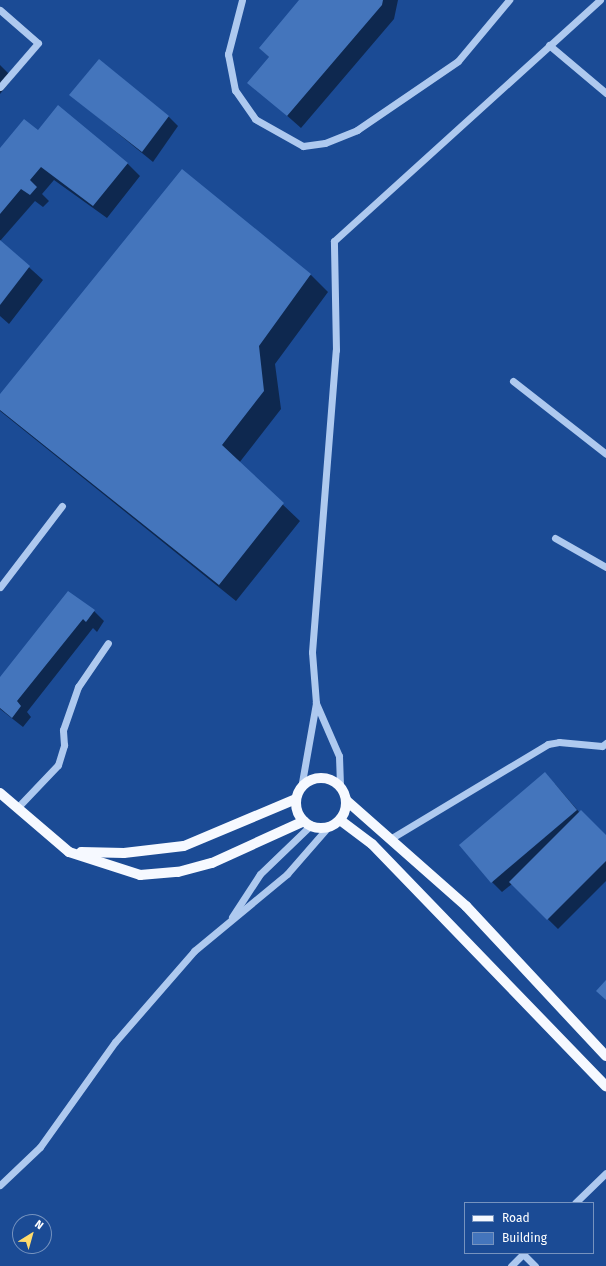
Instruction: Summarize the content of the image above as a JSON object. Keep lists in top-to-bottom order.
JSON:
{
  "legend": ["Road", "Building"],
  "north": "top right"
}
